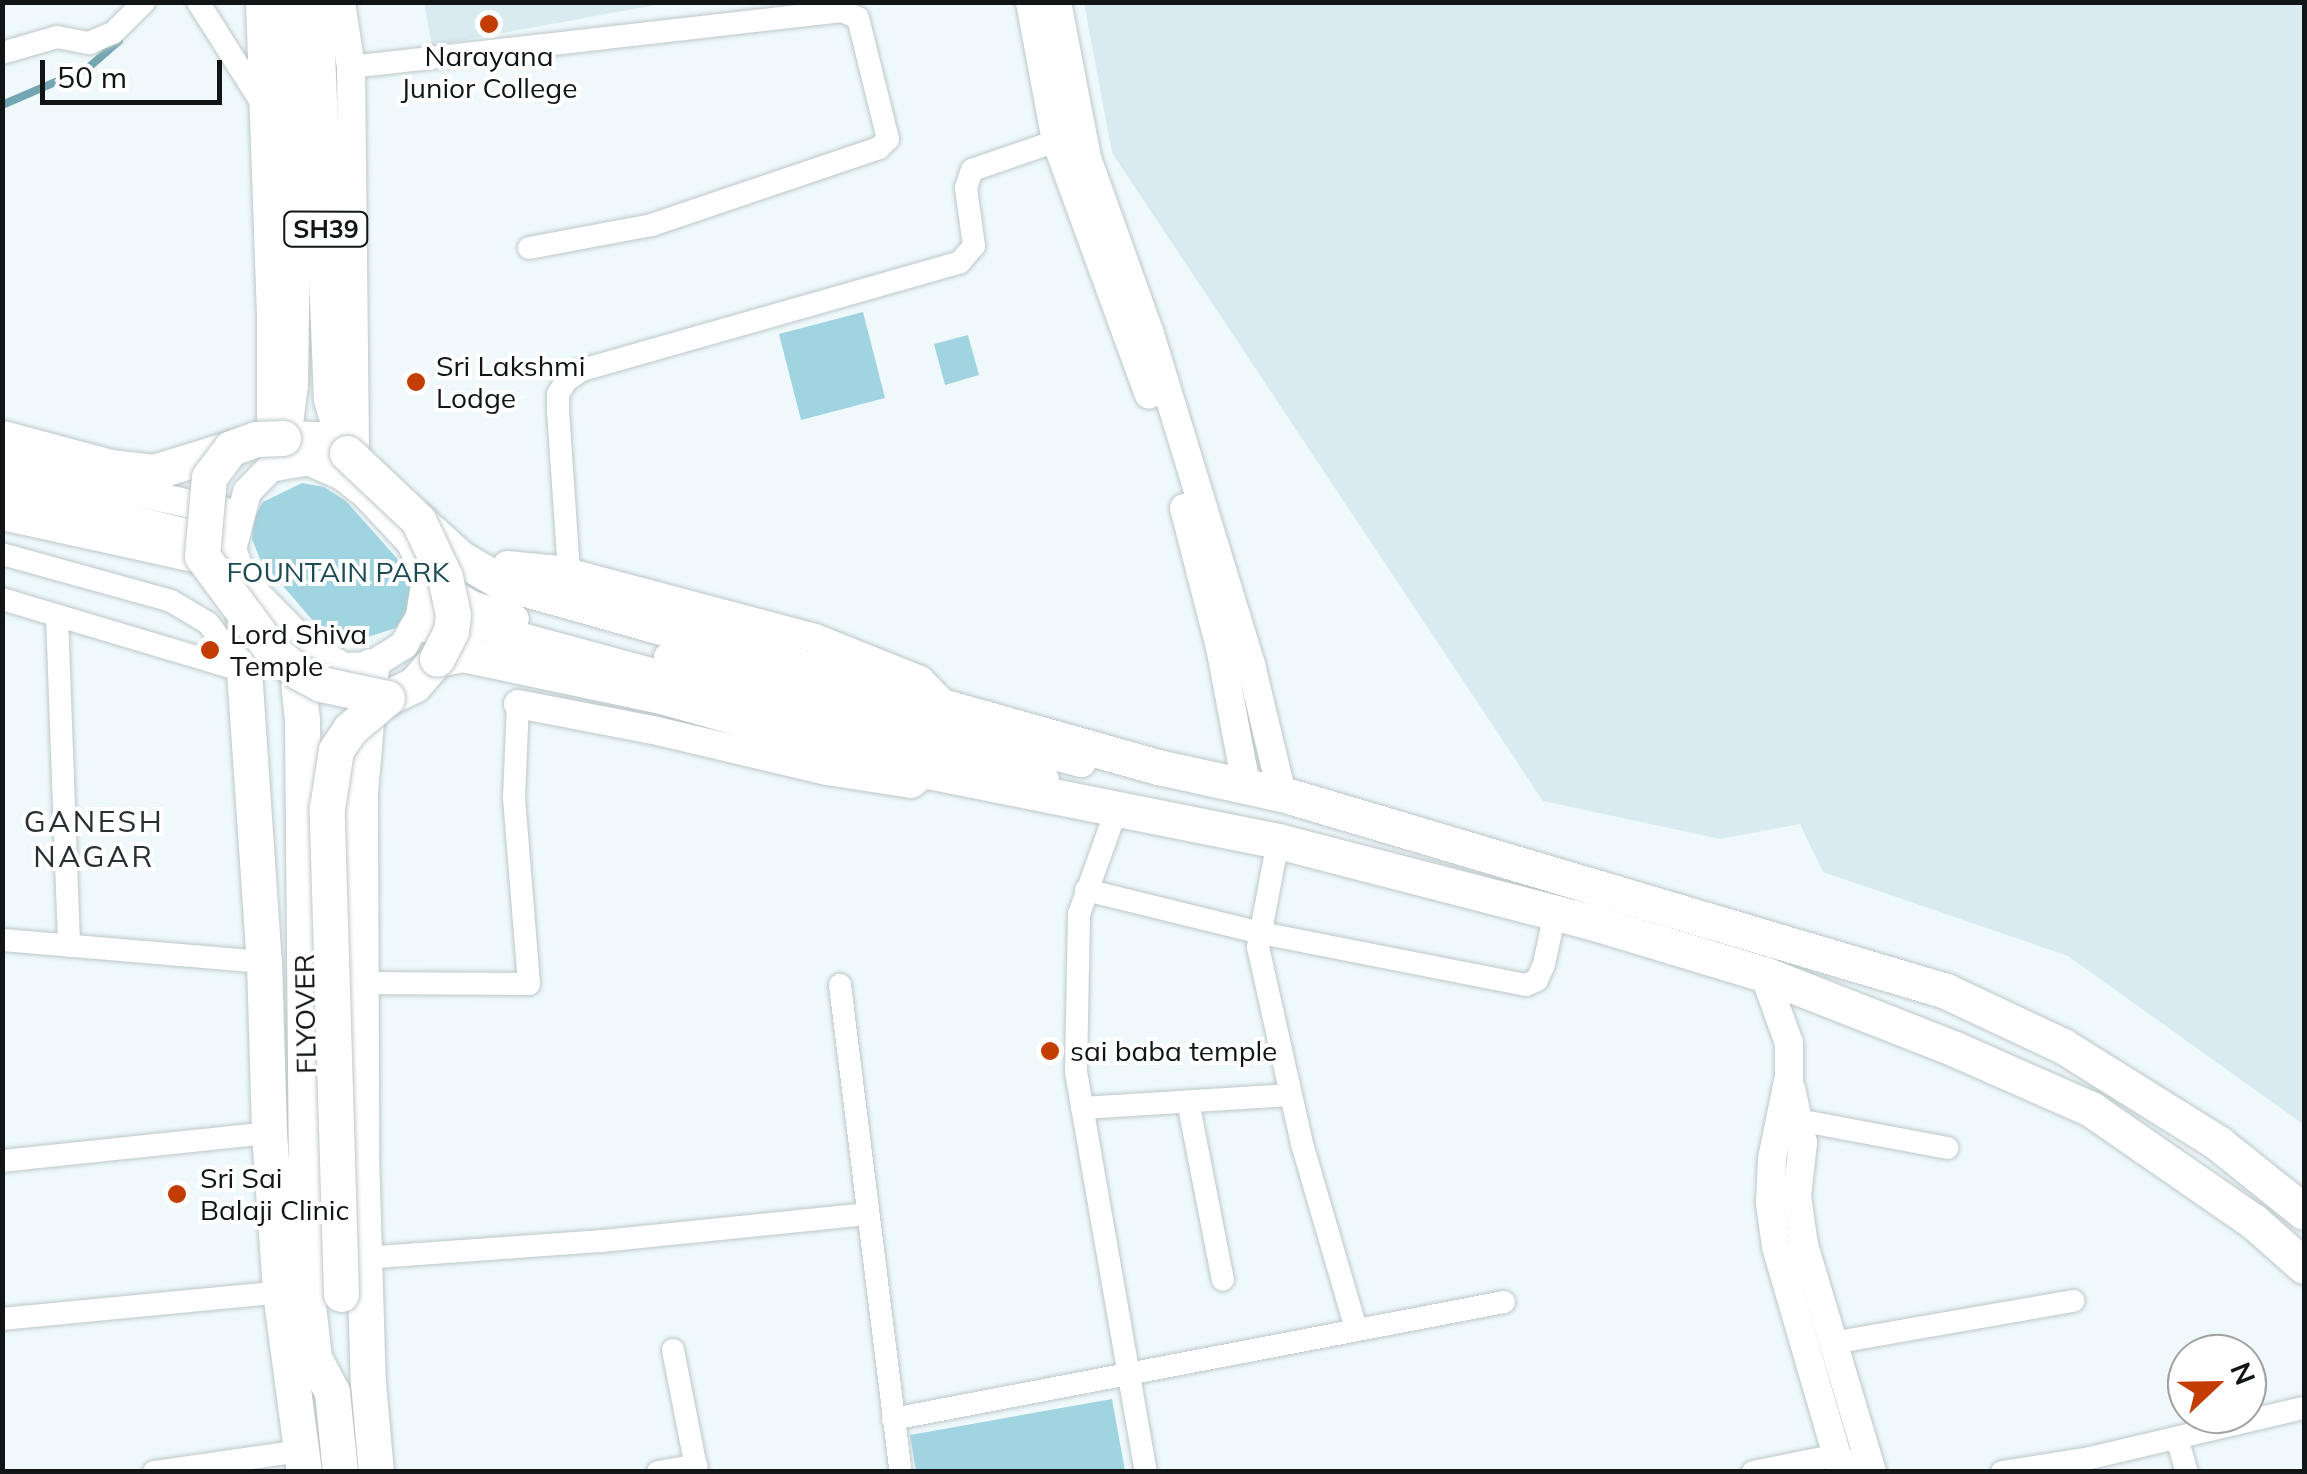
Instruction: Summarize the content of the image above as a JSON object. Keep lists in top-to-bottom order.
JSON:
{
  "streets": {
    "main road": ["SH39", "FLYOVER"]
  },
  "districts": ["GANESH NAGAR"],
  "parks": ["FOUNTAIN PARK"],
  "places": [
    "Narayana Junior College",
    "Sri Lakshmi Lodge",
    "Lord Shiva Temple",
    "sai baba temple",
    "Sri Sai Balaji Clinic"
  ],
  "scale_bar": "50 m",
  "north": "right"
}
